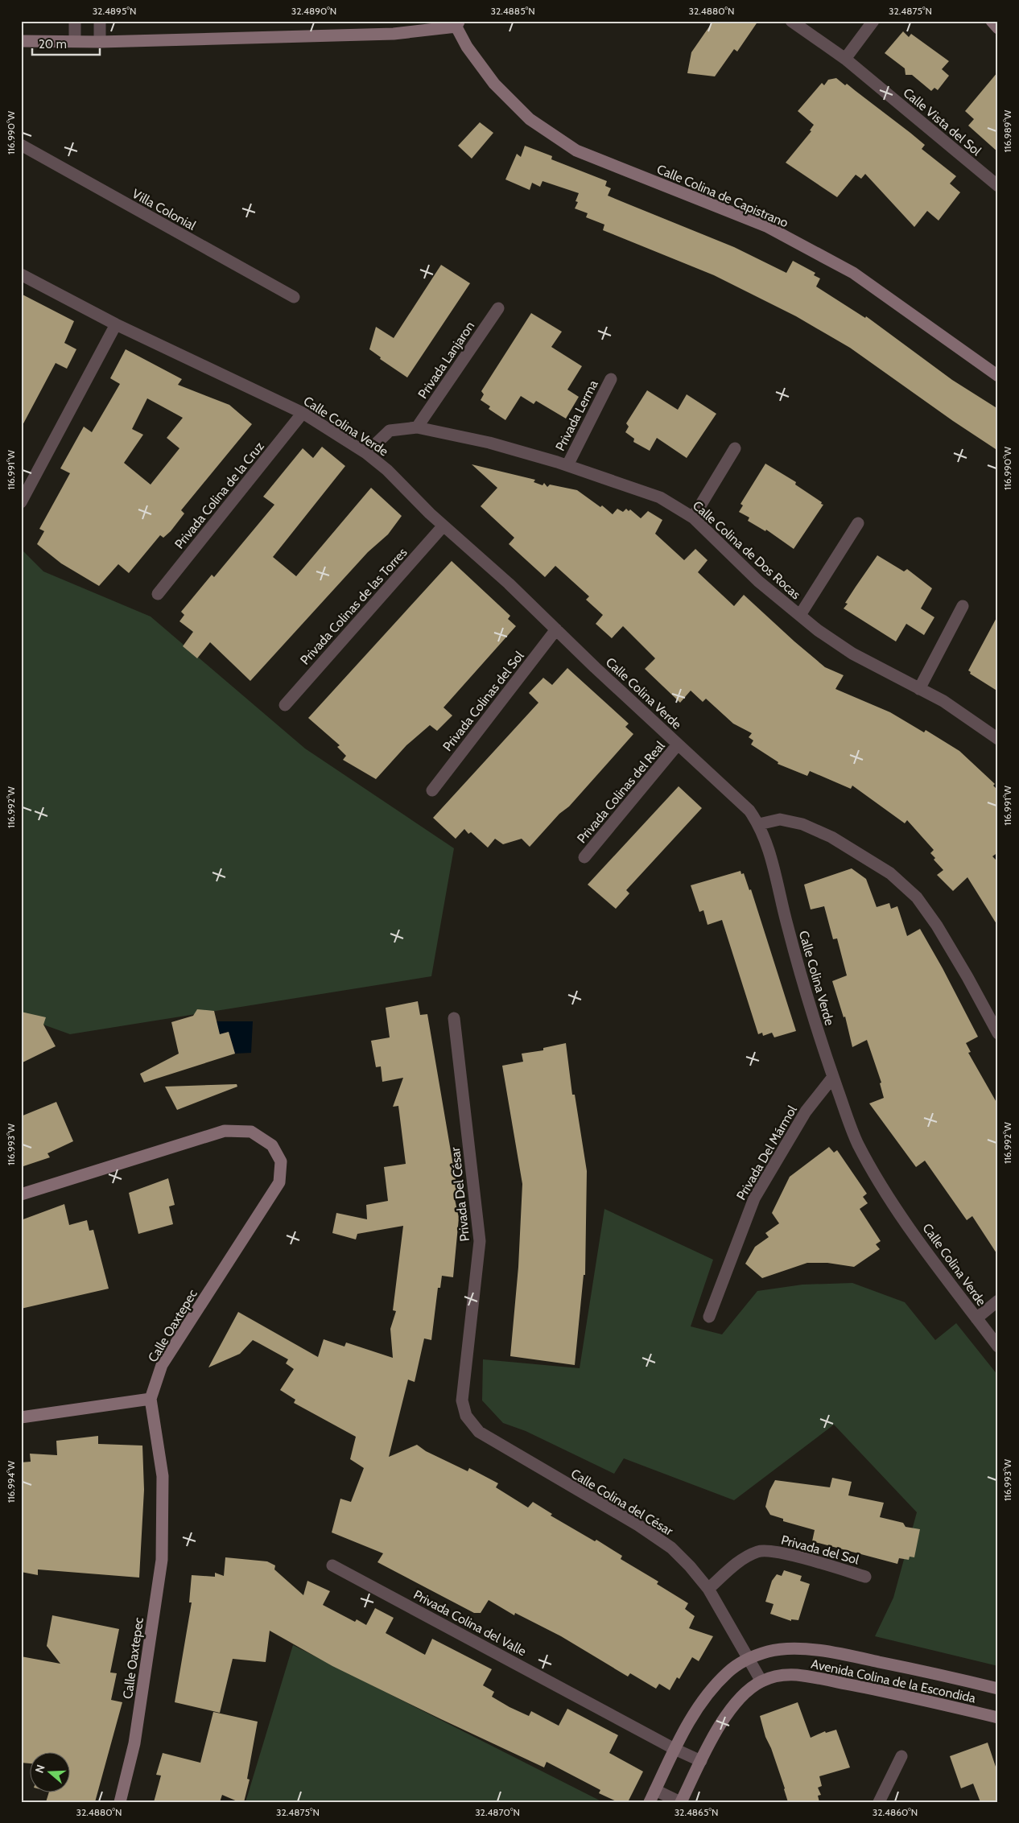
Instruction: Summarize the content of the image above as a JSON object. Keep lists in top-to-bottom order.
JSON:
{
  "streets": {
    "main road": ["Calle Colina de Capistrano", "Calle Oaxtepec", "Avenida Colina de la Escondida"],
    "street": [
      "Calle Vista del Sol",
      "Villa Colonial",
      "Privada Lanjaron",
      "Privada Lerma",
      "Calle Colina Verde",
      "Privada Colina de la Cruz",
      "Calle Colina de Dos Rocas",
      "Privada Colinas de las Torres",
      "Privada Colinas del Sol",
      "Privada Colinas del Real",
      "Privada Del Mármol",
      "Privada Del César",
      "Calle Colina del César",
      "Privada del Sol",
      "Privada Colina del Valle"
    ]
  },
  "crossings": [
    ["Privada Lanjaron", "Calle Colina de Dos Rocas"],
    ["Privada Lerma", "Calle Colina de Dos Rocas"],
    ["Calle Colina Verde", "Privada Colina de la Cruz"],
    ["Calle Colina Verde", "Calle Colina de Dos Rocas"],
    ["Calle Colina Verde", "Privada Colinas de las Torres"],
    ["Calle Colina Verde", "Privada Colinas del Sol"],
    ["Calle Colina Verde", "Privada Colinas del Real"],
    ["Calle Colina Verde", "Privada Del Mármol"],
    ["Privada Del César", "Calle Colina del César"],
    ["Calle Colina del César", "Privada del Sol"],
    ["Calle Colina del César", "Avenida Colina de la Escondida"],
    ["Privada Colina del Valle", "Avenida Colina de la Escondida"]
  ],
  "scale_bar": "20 m",
  "north": "left",
  "coordinates": [
    "32.4895°N",
    "32.4890°N",
    "32.4885°N",
    "32.4880°N",
    "32.4875°N",
    "116.989°W",
    "116.990°W",
    "116.991°W",
    "116.992°W",
    "116.993°W",
    "116.994°W",
    "32.4870°N",
    "32.4865°N",
    "32.4860°N"
  ]
}
